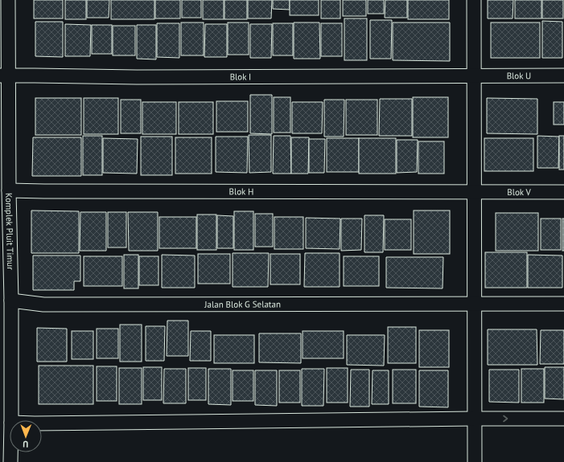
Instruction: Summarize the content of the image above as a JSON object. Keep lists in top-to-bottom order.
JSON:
{
  "streets": {
    "street": [
      "Blok U",
      "Blok I",
      "Blok H",
      "Blok V",
      "Komplek Pluit Timur",
      "Jalan Blok G Selatan"
    ]
  },
  "crossings": [
    ["Blok U", "Blok I"],
    ["Blok I", "Komplek Pluit Timur"],
    ["Blok H", "Blok V"],
    ["Blok H", "Komplek Pluit Timur"],
    ["Komplek Pluit Timur", "Jalan Blok G Selatan"]
  ],
  "north": "bottom"
}
